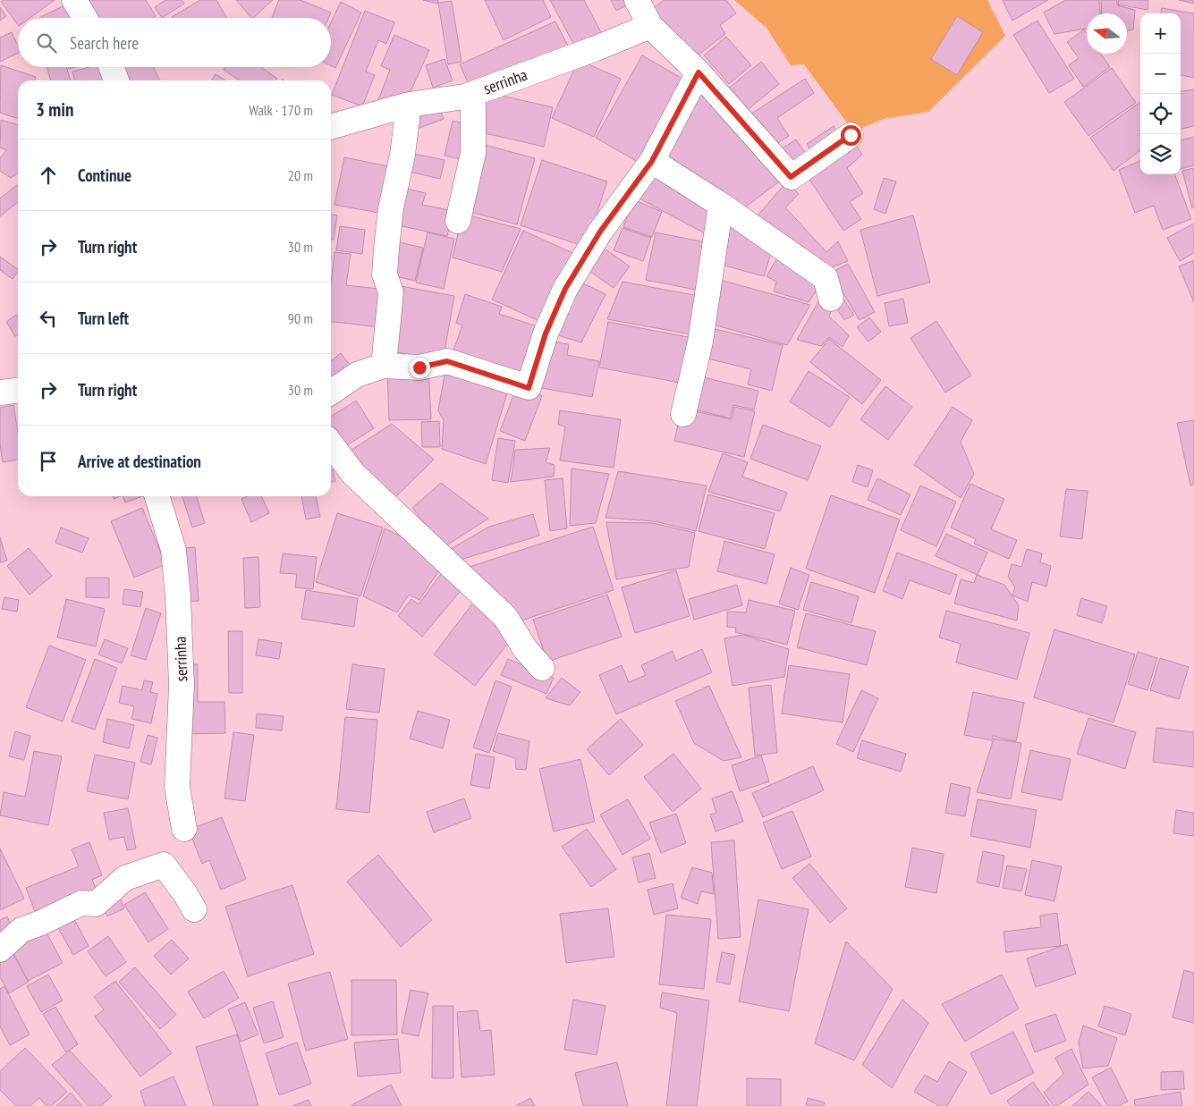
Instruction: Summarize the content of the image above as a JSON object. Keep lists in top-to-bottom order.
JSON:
{
  "streets": {
    "street": ["serrinha"]
  },
  "north": "left",
  "page": {
    "map_buttons": ["+", "−"],
    "search": "Search here",
    "heading": ["3 min", "Walk · 170 m"],
    "list": [
      ["Continue", "20 m"],
      ["Turn right", "30 m"],
      ["Turn left", "90 m"],
      ["Turn right", "30 m"],
      "Arrive at destination"
    ]
  }
}
